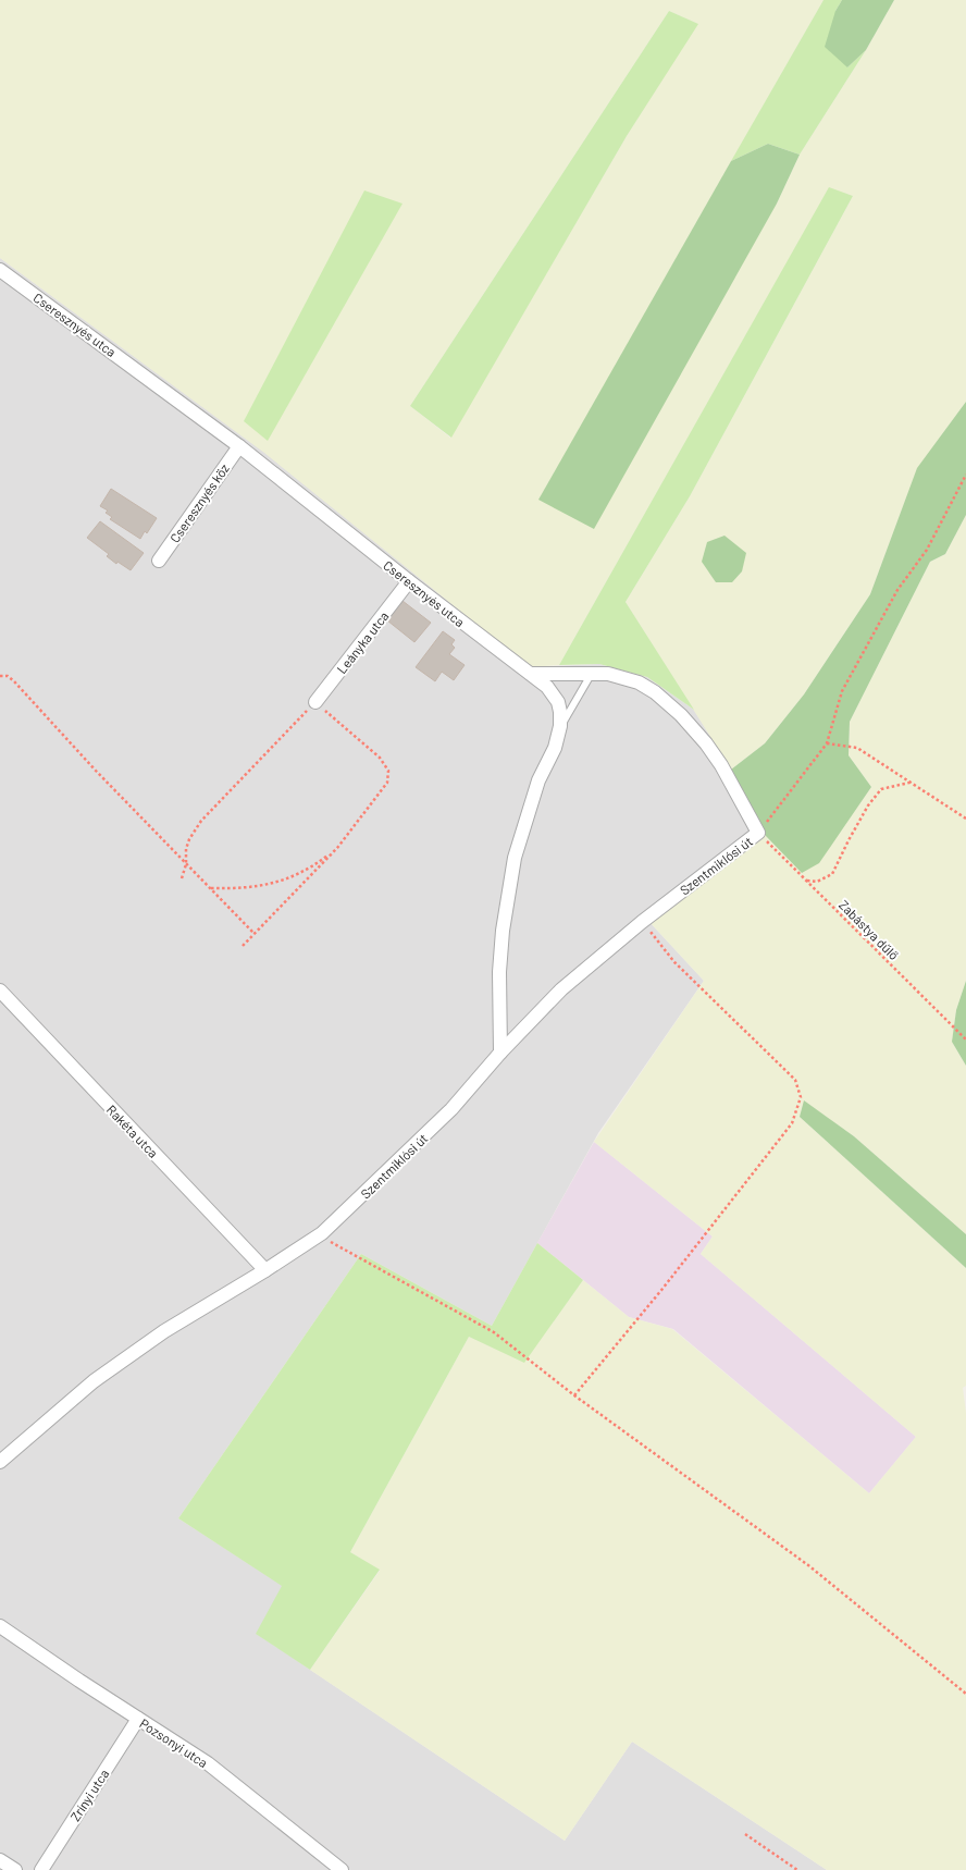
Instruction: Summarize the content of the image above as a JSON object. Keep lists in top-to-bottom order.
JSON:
{
  "streets": {
    "street": [
      "Cseresznyés utca",
      "Cseresznyés köz",
      "Leányka utca",
      "Szentmiklósi út",
      "Rakéta utca",
      "Pozsonyi utca",
      "Zrínyi utca"
    ],
    "path": ["Zabástya dűlő"]
  },
  "crossings": [
    ["Cseresznyés utca", "Cseresznyés köz"],
    ["Cseresznyés utca", "Leányka utca"],
    ["Cseresznyés utca", "Szentmiklósi út"],
    ["Szentmiklósi út", "Zabástya dűlő"],
    ["Szentmiklósi út", "Rakéta utca"],
    ["Pozsonyi utca", "Zrínyi utca"]
  ]
}
